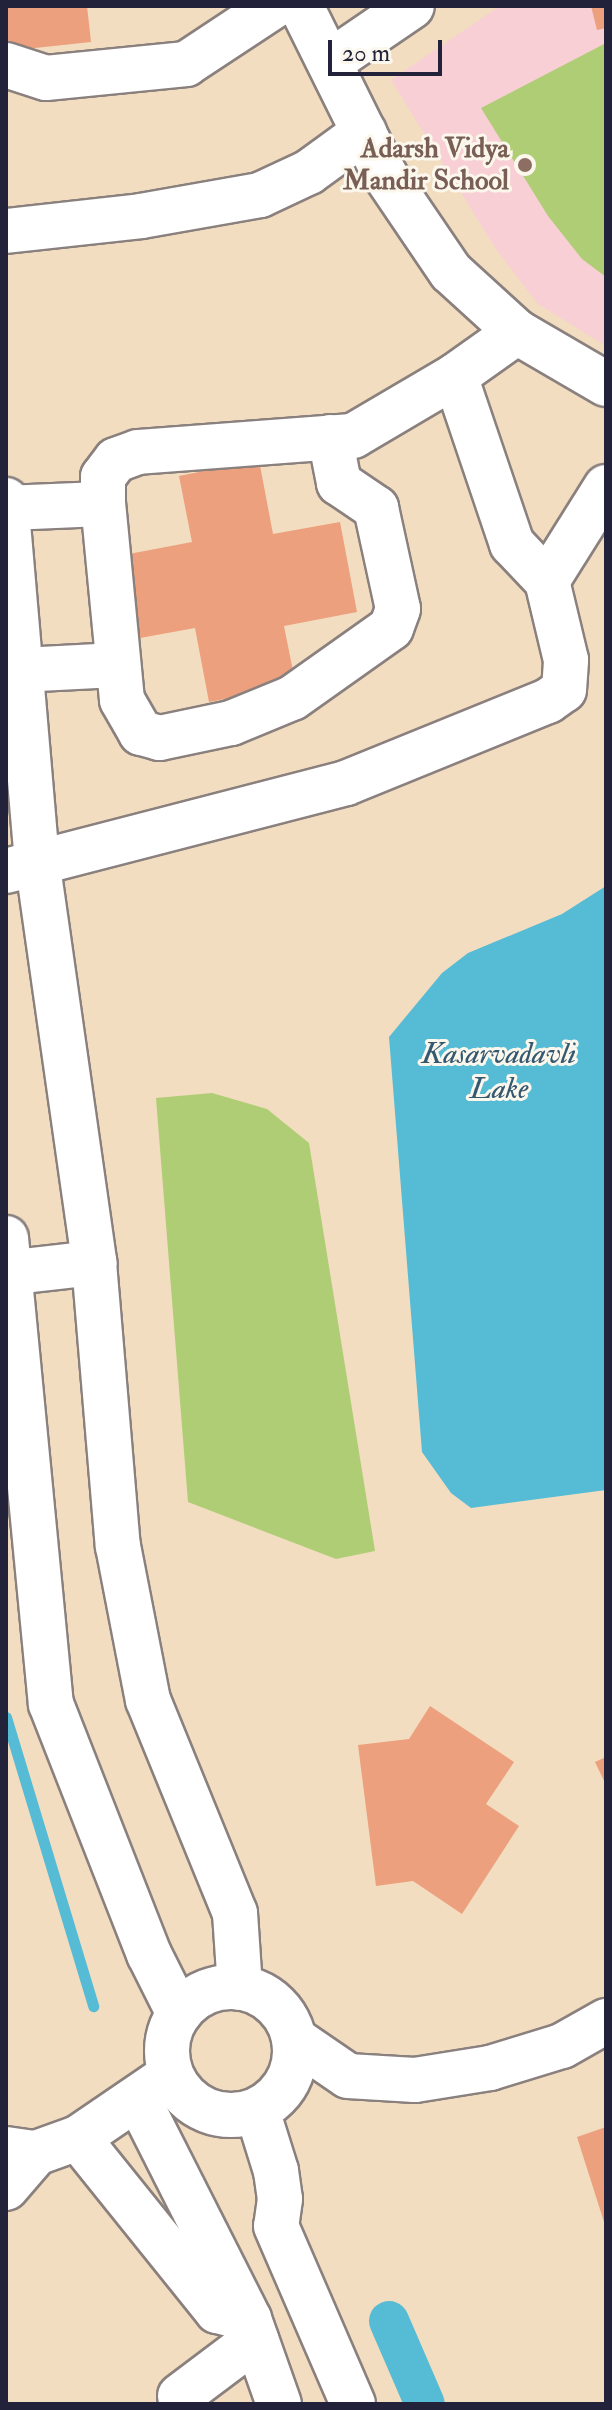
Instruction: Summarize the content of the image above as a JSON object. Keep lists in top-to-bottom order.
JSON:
{
  "water": ["Kasarvadavli Lake"],
  "places": ["Adarsh Vidya Mandir School"],
  "scale_bar": "20 m"
}
